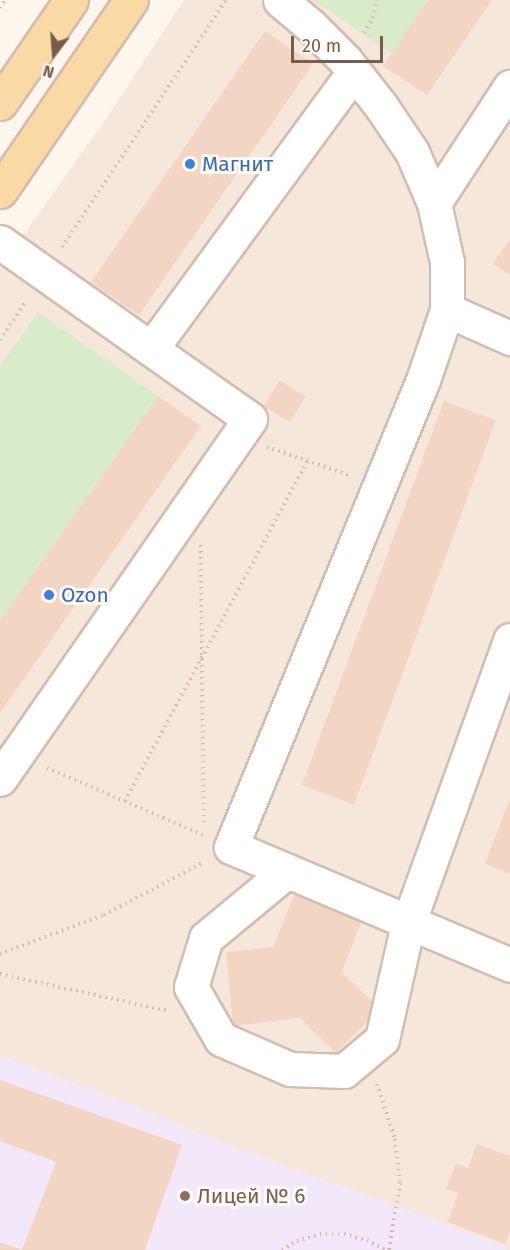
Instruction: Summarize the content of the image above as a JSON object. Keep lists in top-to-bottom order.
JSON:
{
  "places": ["Магнит", "Ozon", "Лицей № 6"],
  "scale_bar": "20 m",
  "north": "bottom"
}
